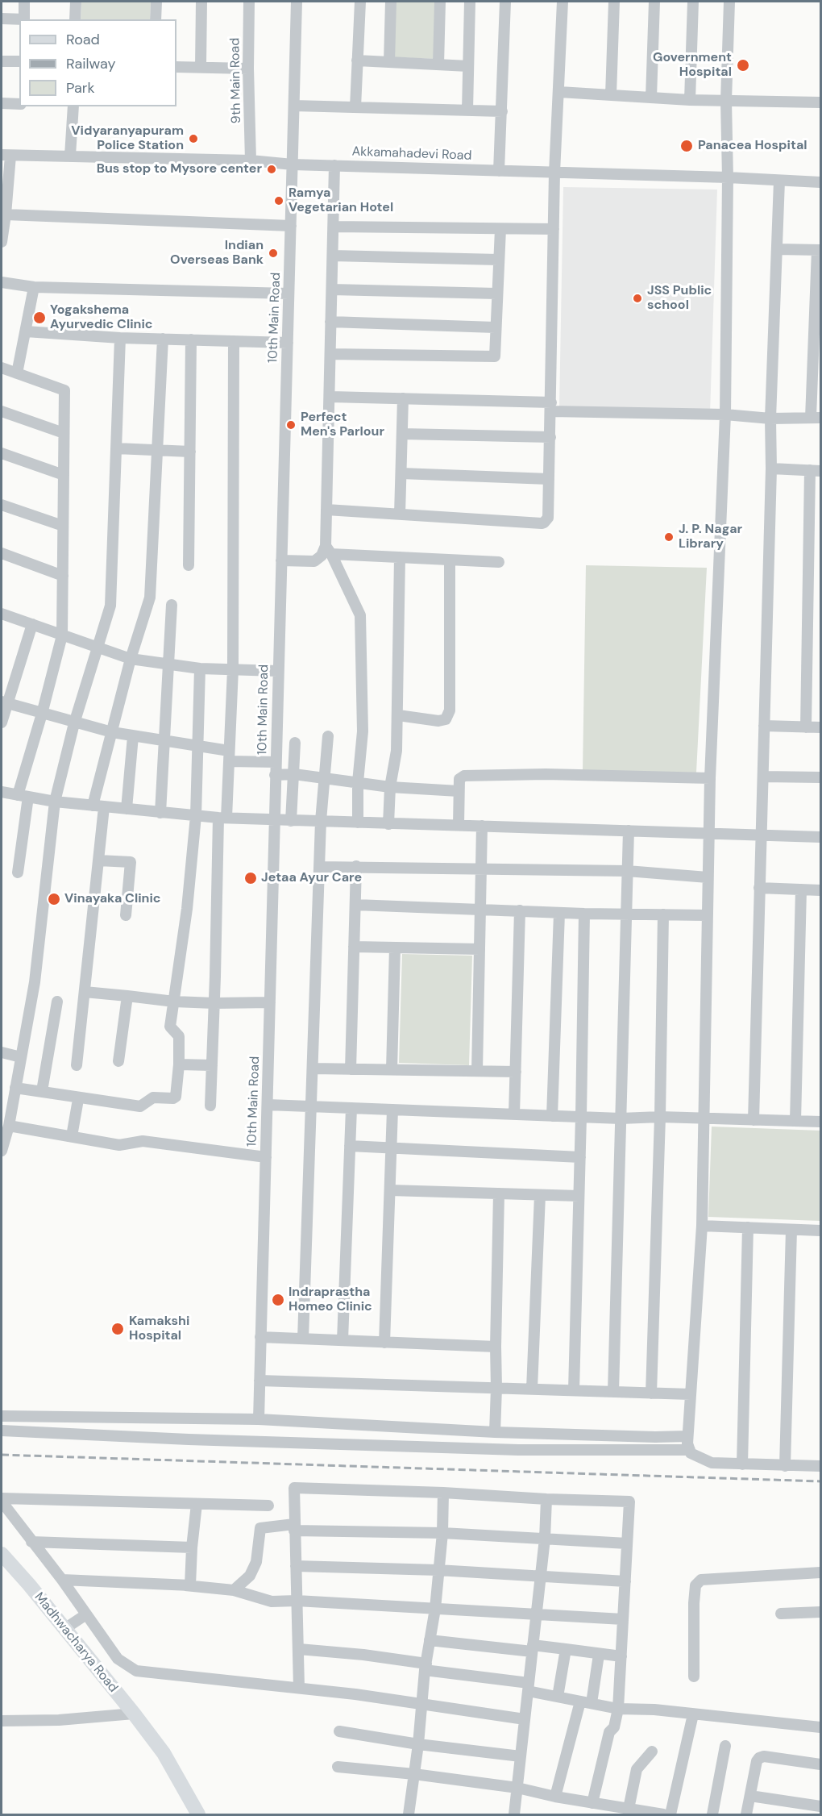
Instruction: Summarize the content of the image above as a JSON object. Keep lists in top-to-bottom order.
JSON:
{
  "streets": {
    "main road": ["Madhwacharya Road"],
    "street": ["9th Main Road", "Akkamahadevi Road", "10th Main Road"]
  },
  "crossings": [
    ["9th Main Road", "Akkamahadevi Road"],
    ["Akkamahadevi Road", "10th Main Road"]
  ],
  "places": [
    "Government Hospital",
    "Vidyaranyapuram Police Station",
    "Panacea Hospital",
    "Bus stop to Mysore center",
    "Ramya Vegetarian Hotel",
    "Indian Overseas Bank",
    "JSS Public school",
    "Yogakshema Ayurvedic Clinic",
    "Perfect Men's Parlour",
    "J. P. Nagar Library",
    "Jetaa Ayur Care",
    "Vinayaka Clinic",
    "Indraprastha Homeo Clinic",
    "Kamakshi Hospital"
  ],
  "legend": ["Road", "Railway", "Park"]
}
